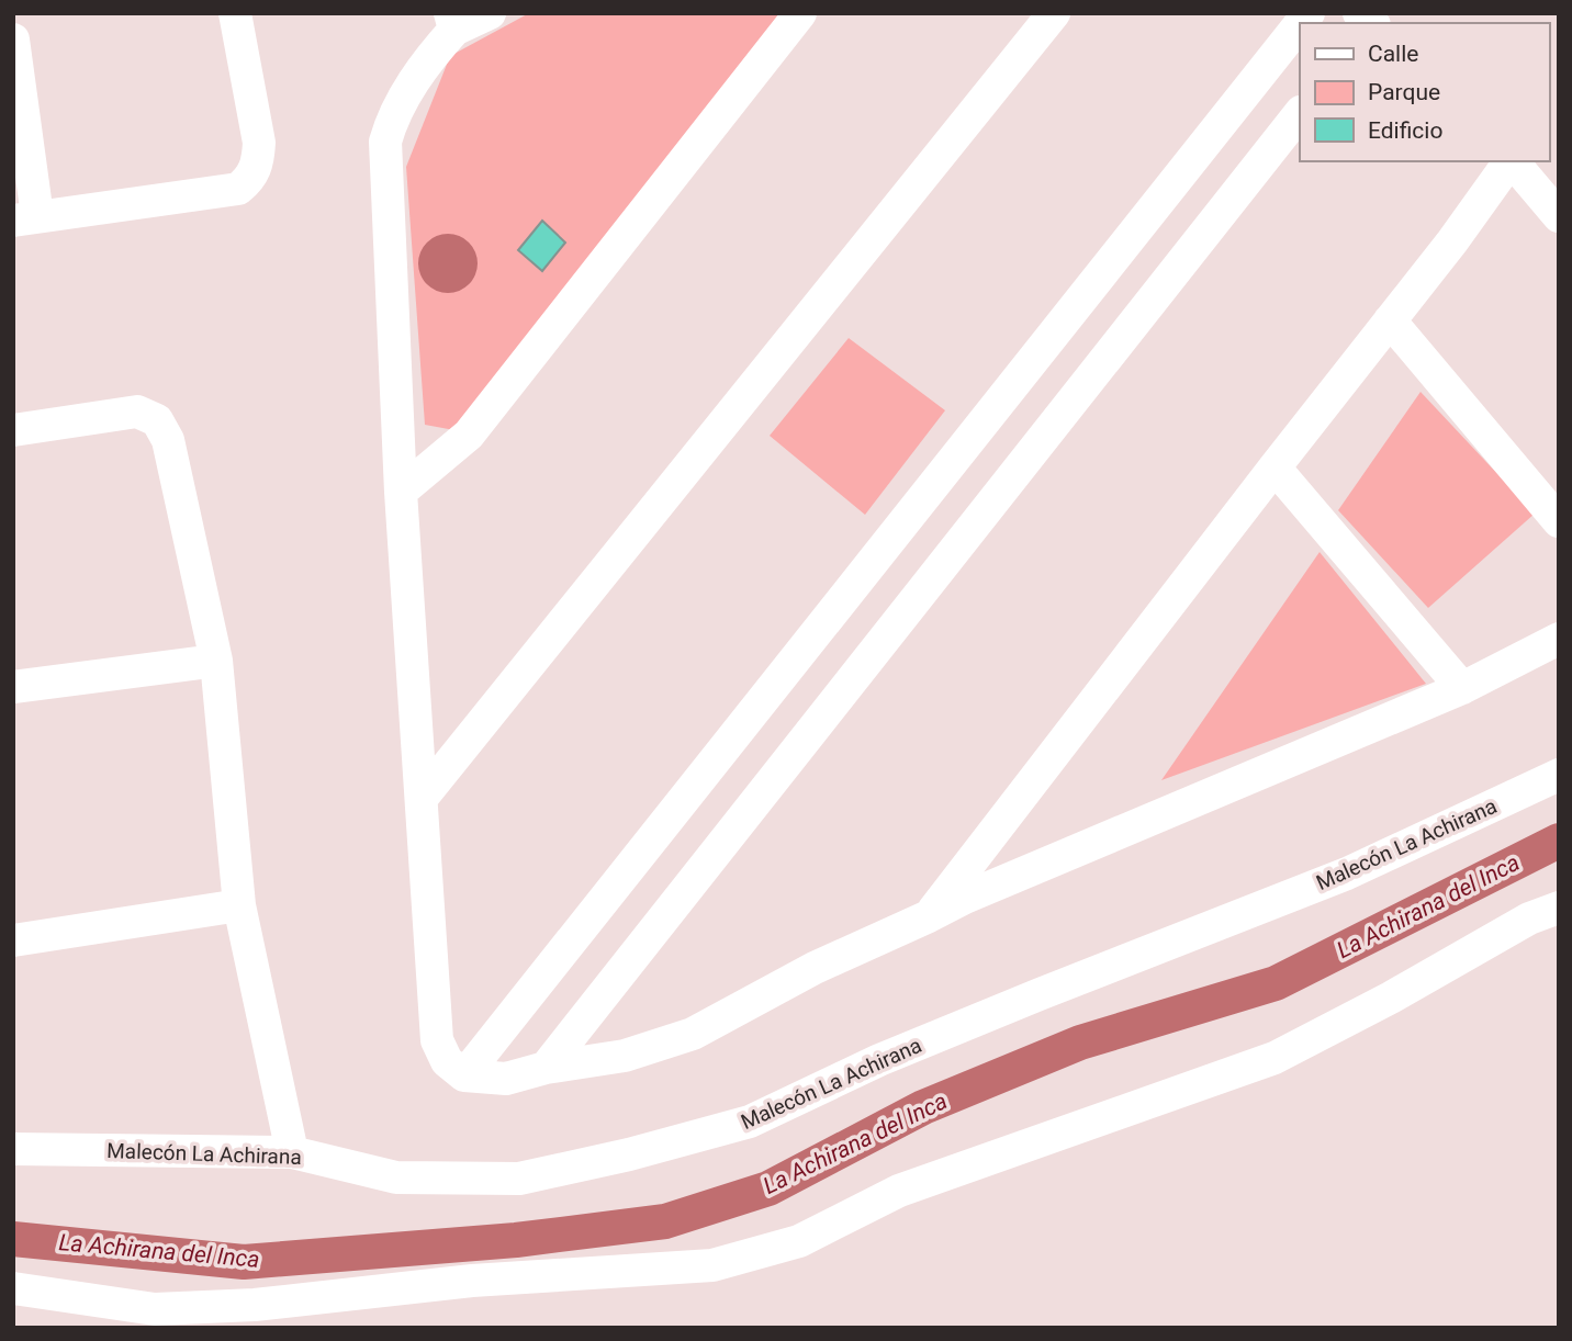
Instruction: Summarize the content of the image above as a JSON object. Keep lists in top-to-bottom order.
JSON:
{
  "streets": {
    "street": ["Malecón La Achirana"]
  },
  "water": ["La Achirana del Inca"],
  "legend": ["Calle", "Parque", "Edificio"]
}
